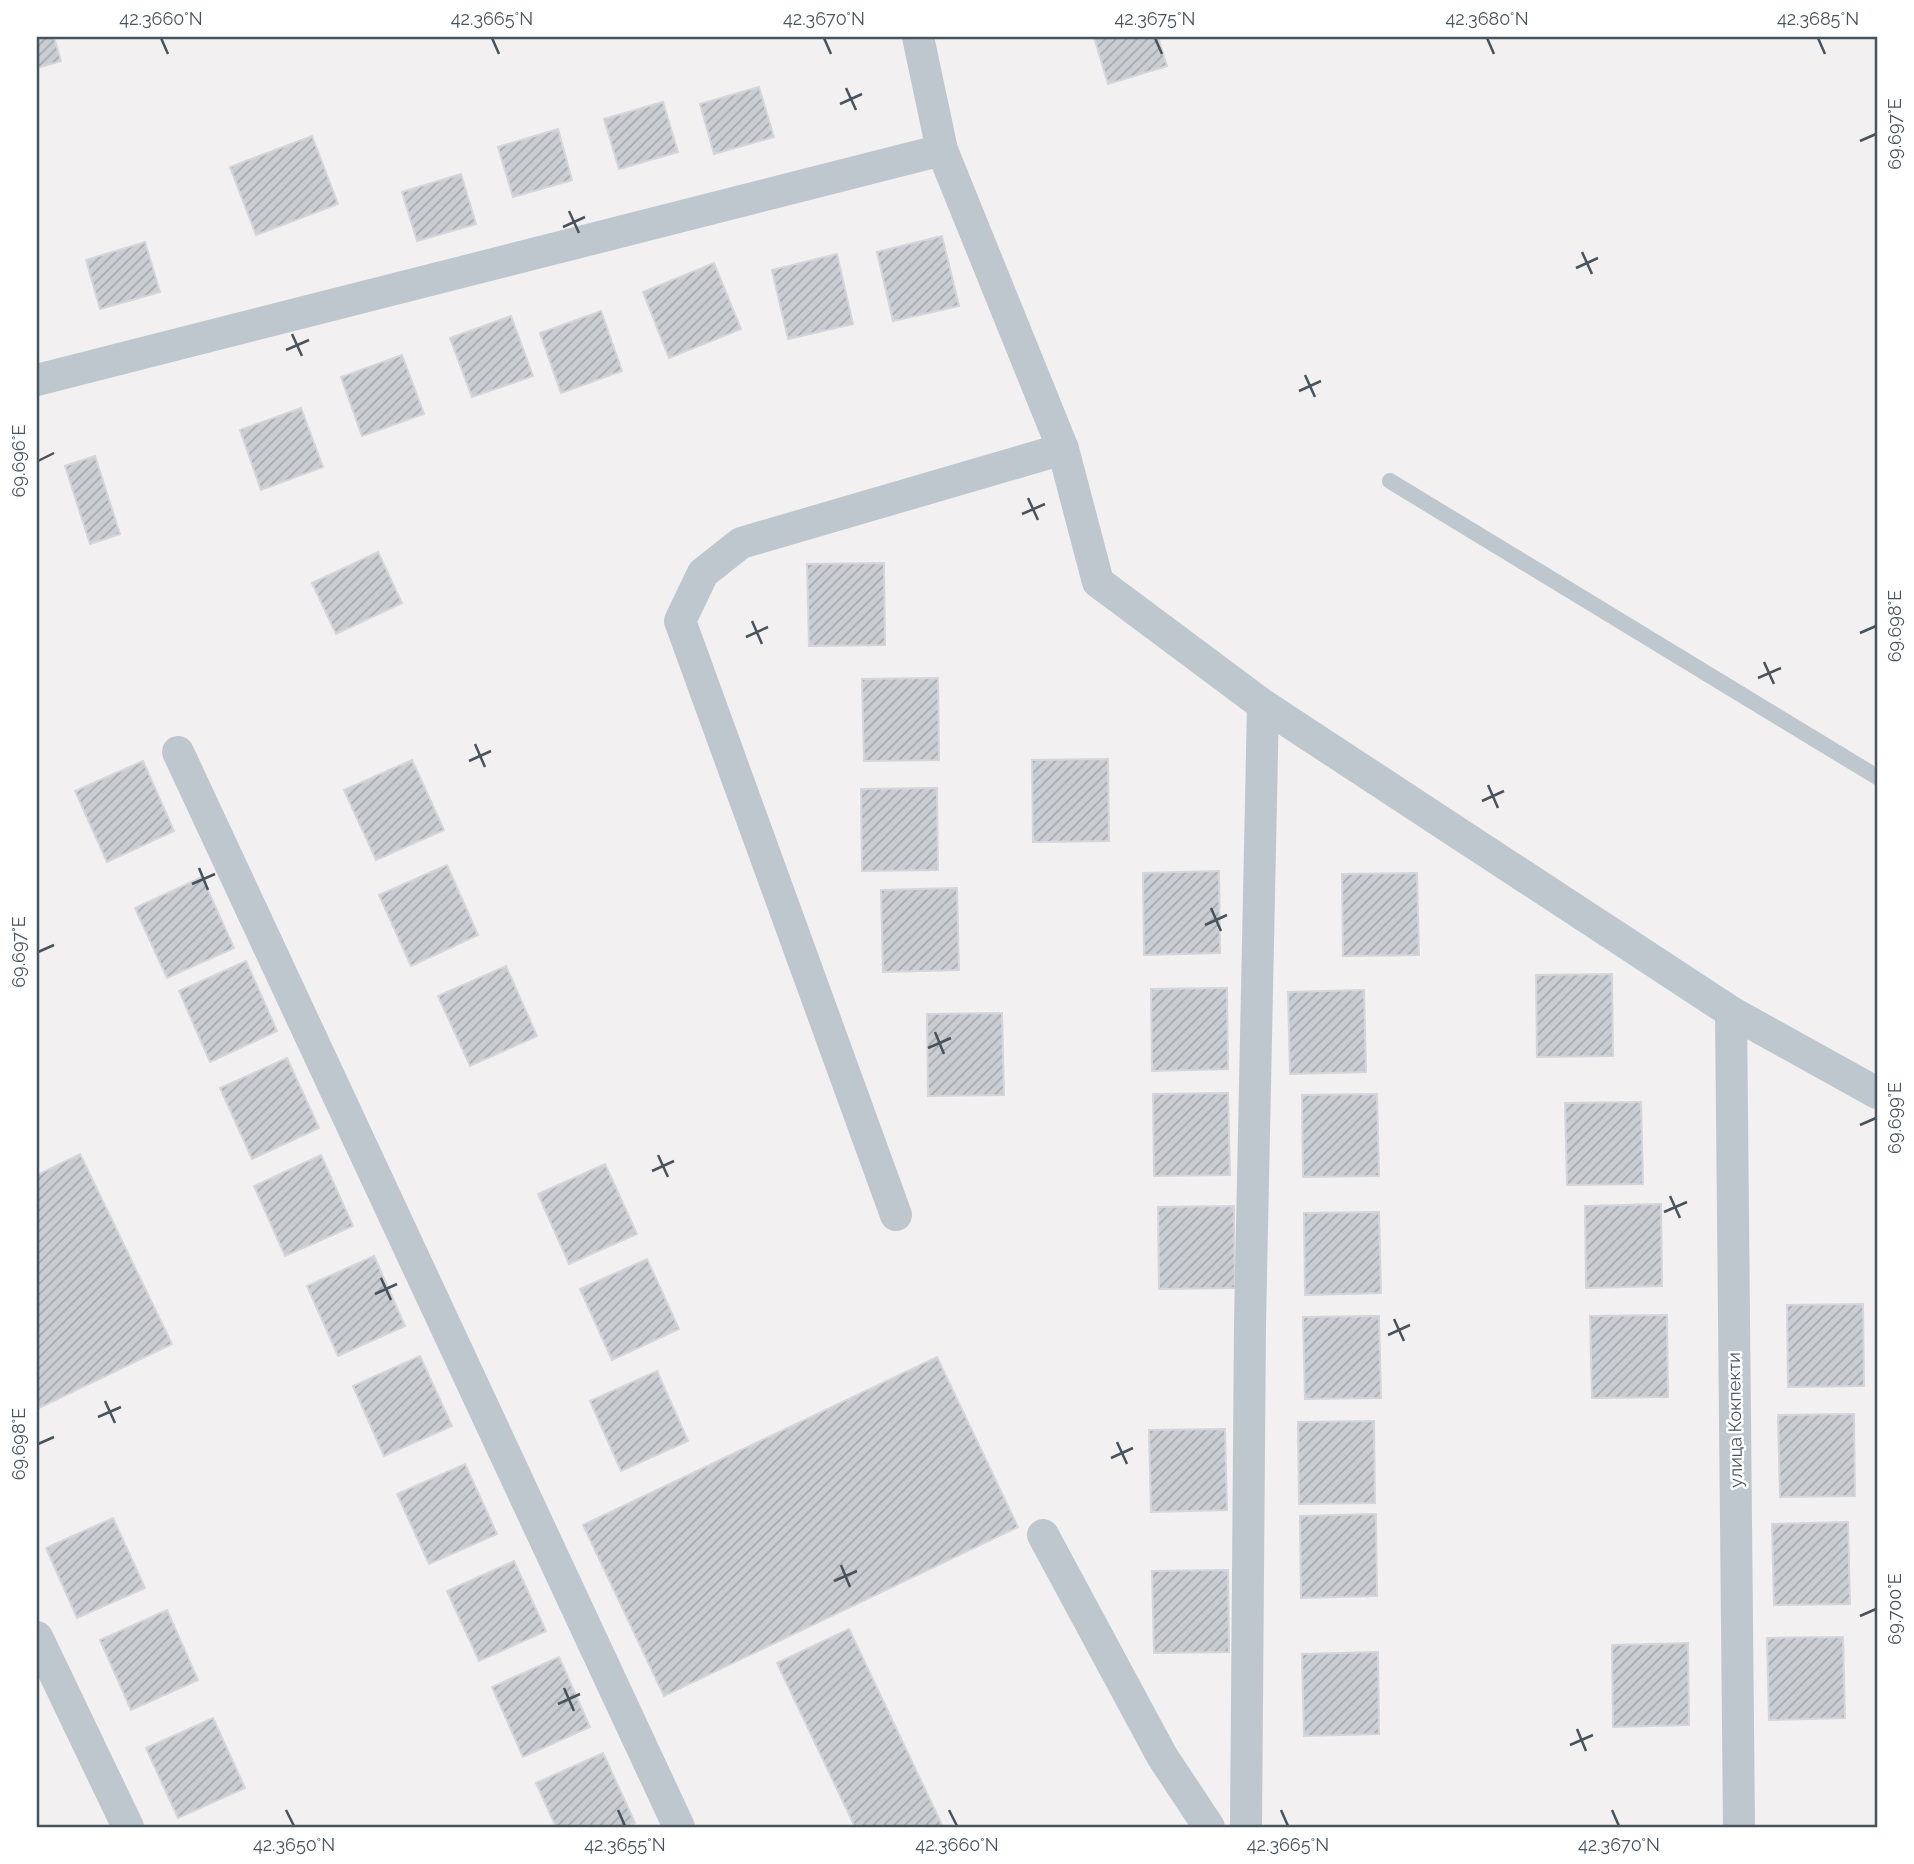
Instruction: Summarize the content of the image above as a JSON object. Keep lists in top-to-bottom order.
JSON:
{
  "streets": {
    "street": ["улица Кокпекти"]
  },
  "coordinates": [
    "42.3660°N",
    "42.3665°N",
    "42.3670°N",
    "42.3675°N",
    "42.3680°N",
    "42.3685°N",
    "69.697°E",
    "69.696°E",
    "69.698°E",
    "69.699°E",
    "69.700°E",
    "42.3650°N",
    "42.3655°N"
  ]
}
